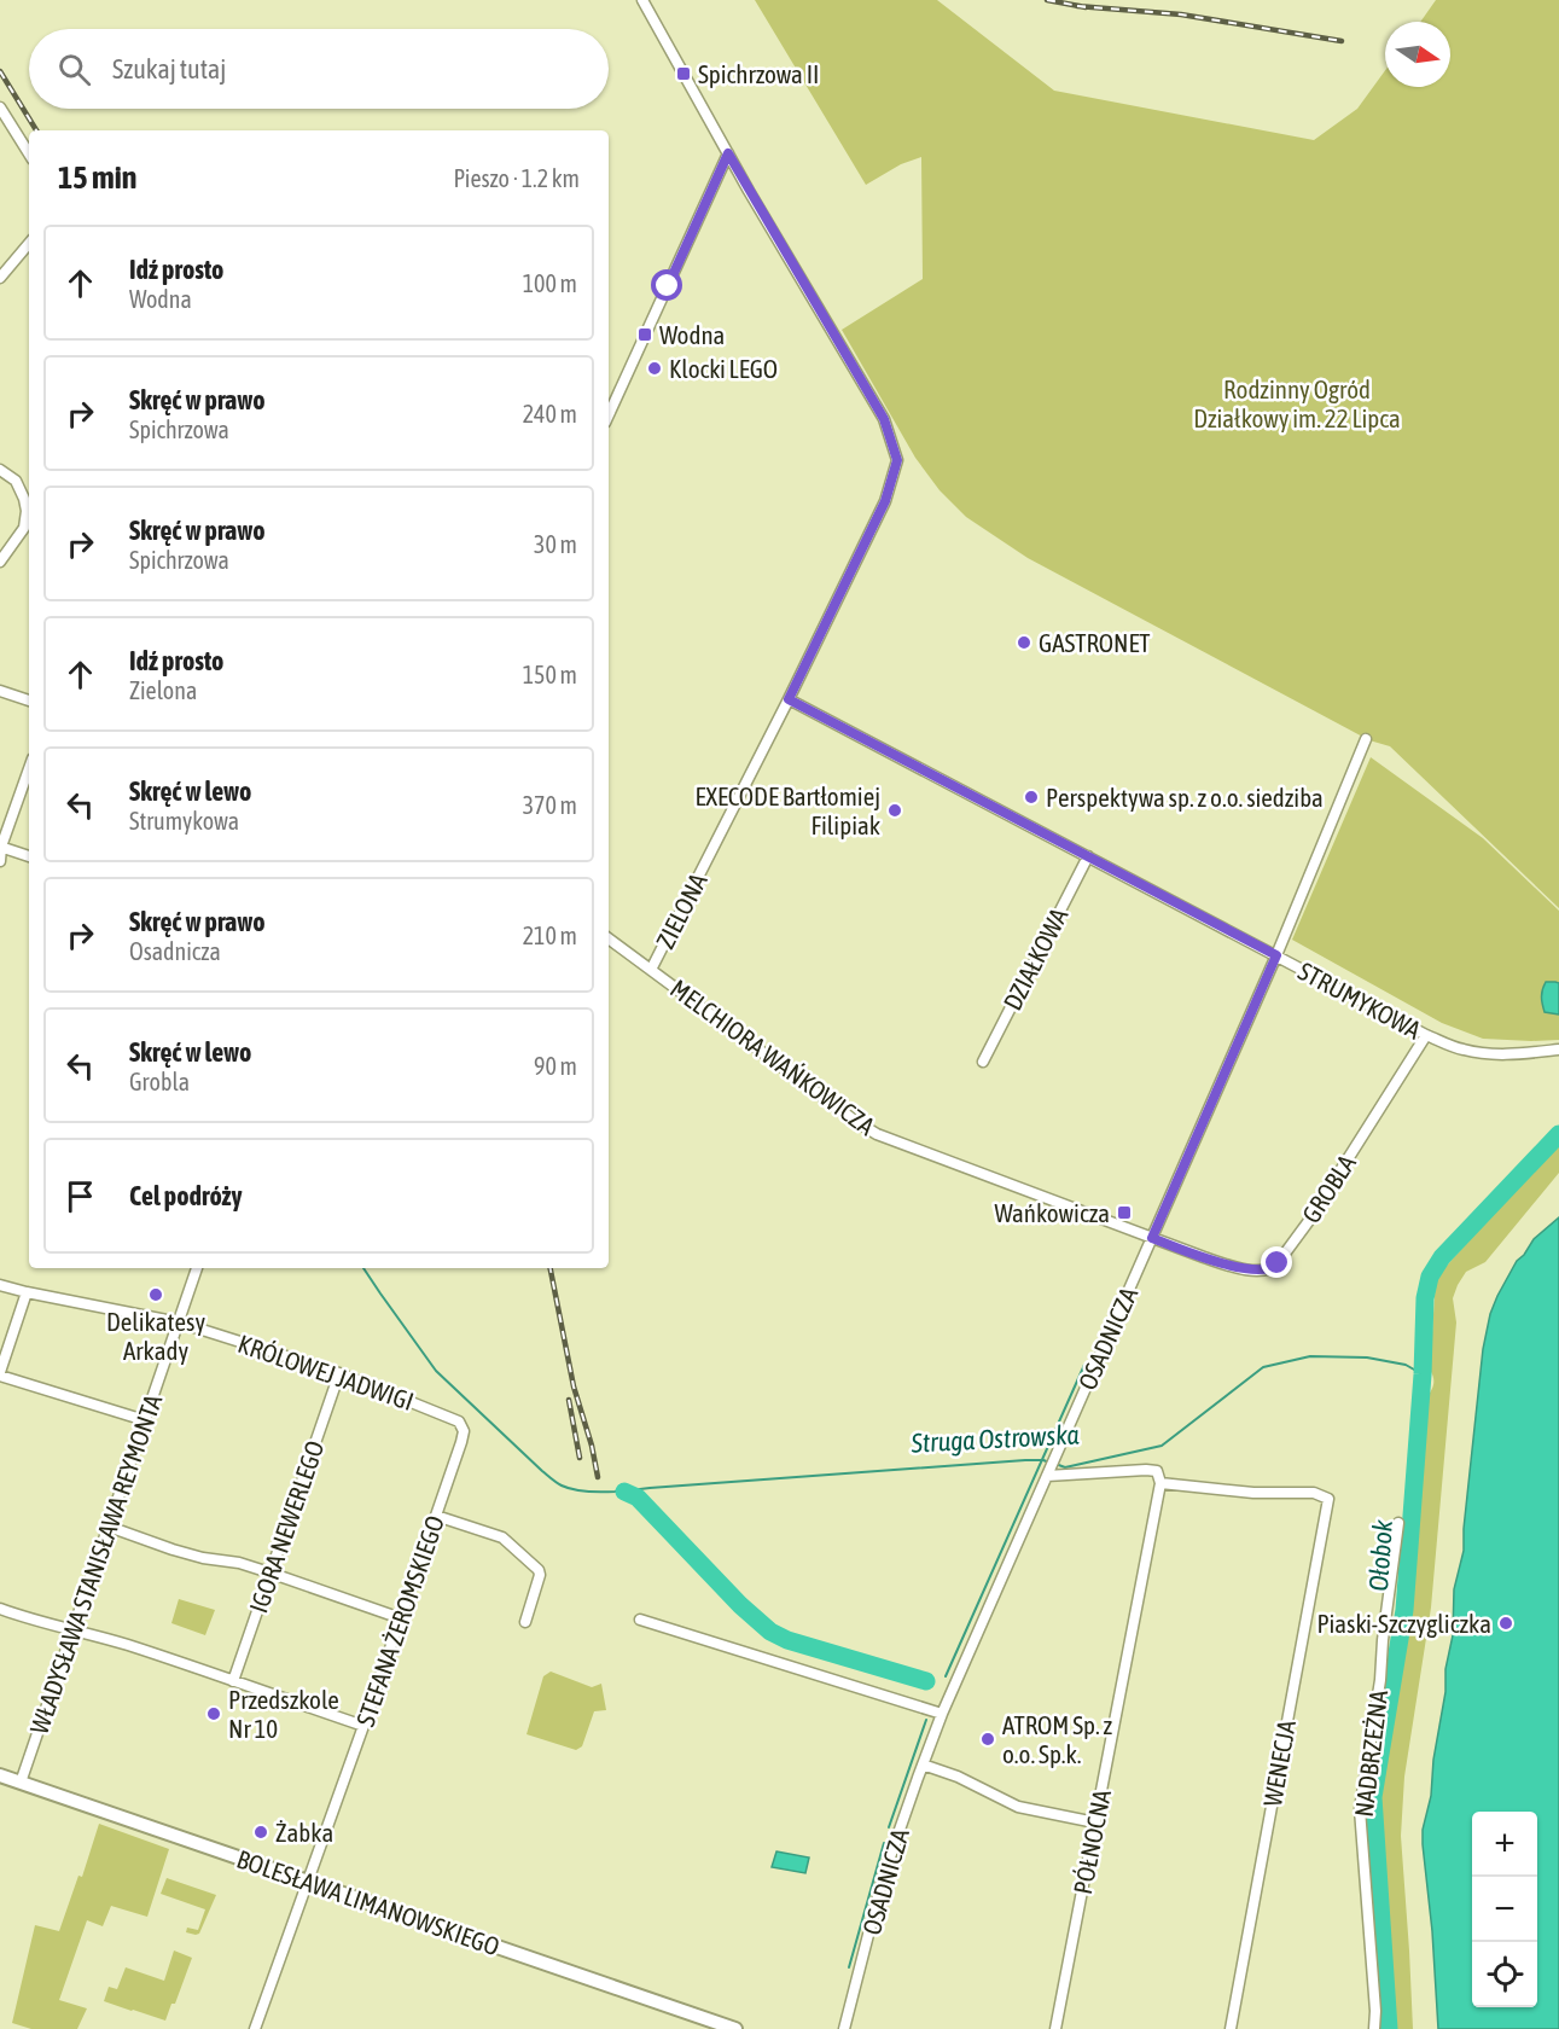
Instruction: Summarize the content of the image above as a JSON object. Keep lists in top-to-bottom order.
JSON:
{
  "streets": {
    "street": [
      "ZIELONA",
      "DZIAŁKOWA",
      "STRUMYKOWA",
      "MELCHIORA WAŃKOWICZA",
      "GROBLA",
      "OSADNICZA",
      "KRÓLOWEJ JADWIGI",
      "IGORA NEWERLEGO",
      "WŁADYSŁAWA STANISŁAWA REYMONTA",
      "STEFANA ŻEROMSKIEGO",
      "NADBRZEŻNA",
      "WENECJA",
      "PÓŁNOCNA",
      "BOLESŁAWA LIMANOWSKIEGO"
    ]
  },
  "crossings": [
    ["ZIELONA", "STRUMYKOWA"],
    ["ZIELONA", "MELCHIORA WAŃKOWICZA"],
    ["DZIAŁKOWA", "STRUMYKOWA"],
    ["STRUMYKOWA", "GROBLA"],
    ["STRUMYKOWA", "OSADNICZA"],
    ["MELCHIORA WAŃKOWICZA", "GROBLA"],
    ["MELCHIORA WAŃKOWICZA", "OSADNICZA"],
    ["GROBLA", "OSADNICZA"],
    ["KRÓLOWEJ JADWIGI", "IGORA NEWERLEGO"],
    ["KRÓLOWEJ JADWIGI", "WŁADYSŁAWA STANISŁAWA REYMONTA"],
    ["KRÓLOWEJ JADWIGI", "STEFANA ŻEROMSKIEGO"],
    ["WŁADYSŁAWA STANISŁAWA REYMONTA", "BOLESŁAWA LIMANOWSKIEGO"],
    ["STEFANA ŻEROMSKIEGO", "BOLESŁAWA LIMANOWSKIEGO"],
    ["WENECJA", "PÓŁNOCNA"]
  ],
  "water": ["Struga Ostrowska", "Ołobok"],
  "parks": ["Rodzinny Ogród Działkowy im. 22 Lipca"],
  "places": {
    "transit": ["Spichrzowa II", "Wodna", "Wańkowicza"],
    "other": [
      "Klocki LEGO",
      "GASTRONET",
      "Perspektywa sp. z o.o. siedziba",
      "EXECODE Bartłomiej Filipiak",
      "Delikatesy Arkady",
      "Piaski-Szczygliczka",
      "Przedszkole Nr 10",
      "ATROM Sp. z o.o. Sp.k.",
      "Żabka"
    ]
  },
  "north": "right",
  "page": {
    "search": "Szukaj tutaj",
    "heading": ["15 min", "Pieszo · 1.2 km"],
    "list": [
      ["Idź prosto", "Wodna", "100 m"],
      ["Skręć w prawo", "Spichrzowa", "240 m"],
      ["Skręć w prawo", "Spichrzowa", "30 m"],
      ["Idź prosto", "Zielona", "150 m"],
      ["Skręć w lewo", "Strumykowa", "370 m"],
      ["Skręć w prawo", "Osadnicza", "210 m"],
      ["Skręć w lewo", "Grobla", "90 m"],
      "Cel podróży"
    ],
    "map_buttons": ["+", "−"]
  }
}
